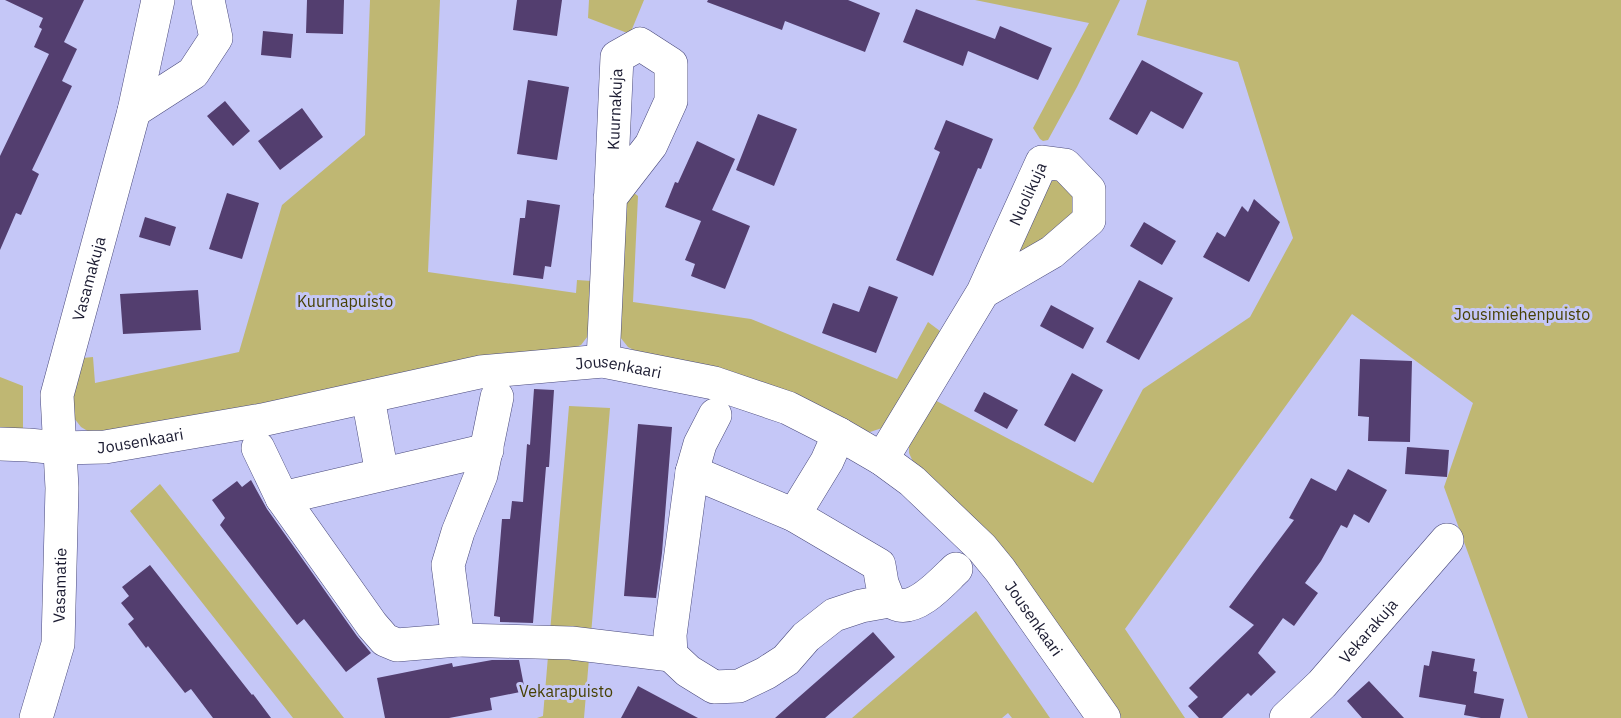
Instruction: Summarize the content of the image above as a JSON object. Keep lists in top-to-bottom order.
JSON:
{
  "streets": {
    "street": [
      "Vasamakuja",
      "Jousenkaari",
      "Vasamatie",
      "Vekarakuja"
    ]
  },
  "crossings": [
    ["Vasamakuja", "Jousenkaari"],
    ["Vasamakuja", "Vasamatie"],
    ["Jousenkaari", "Vasamatie"]
  ],
  "parks": ["Kuurnapuisto", "Jousimiehenpuisto", "Vekarapuisto"]
}
